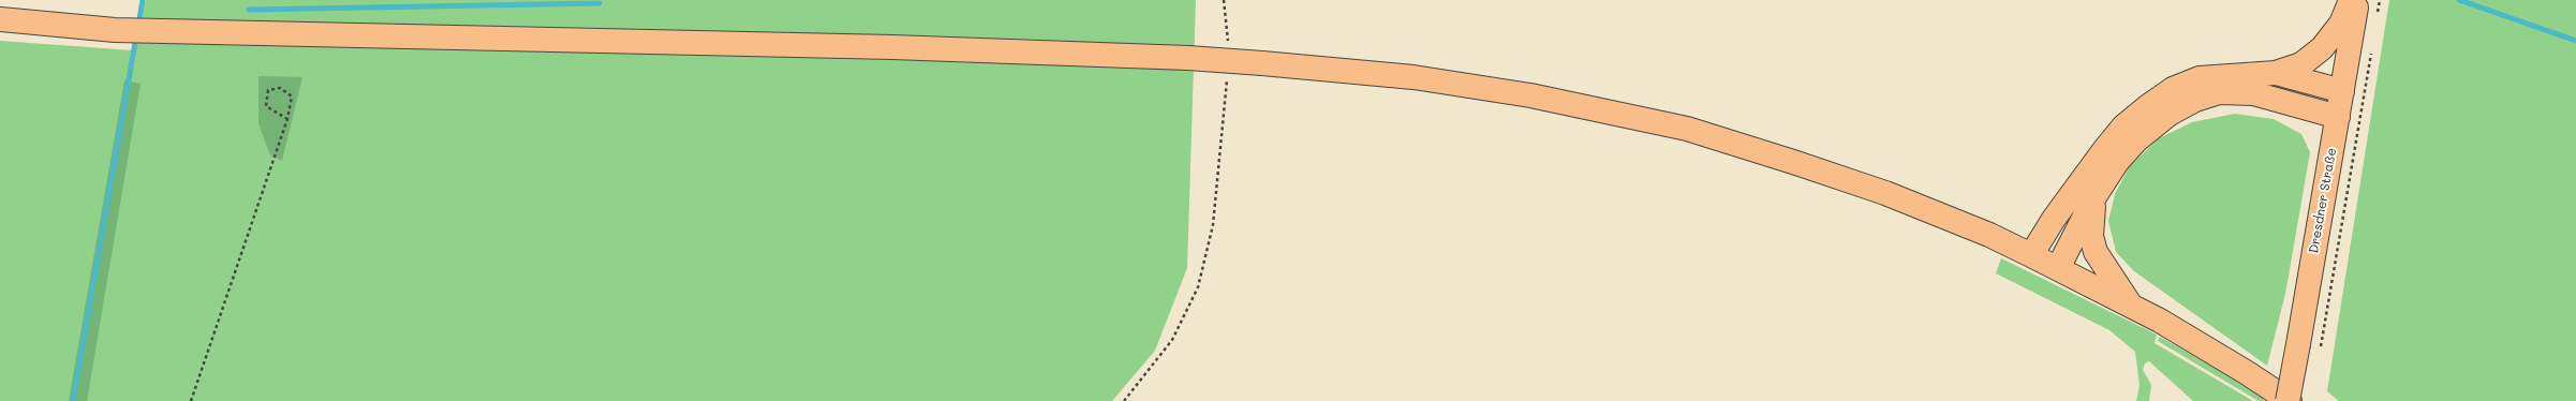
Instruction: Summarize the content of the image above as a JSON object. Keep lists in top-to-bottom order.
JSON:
{
  "streets": {
    "main road": ["Dresdner Straße"]
  }
}
